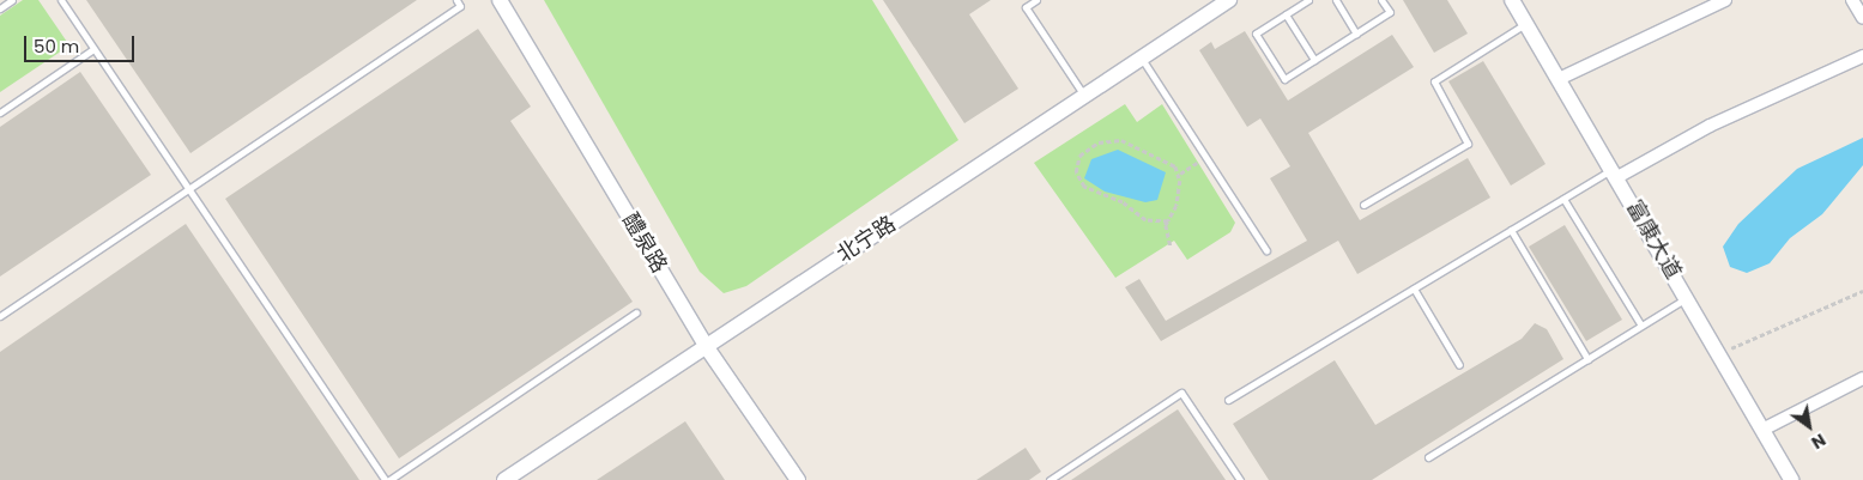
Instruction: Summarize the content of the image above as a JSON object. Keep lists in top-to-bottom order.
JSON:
{
  "streets": {
    "street": ["北宁路", "富康大道", "醴泉路"]
  },
  "crossings": [
    ["北宁路", "醴泉路"]
  ],
  "scale_bar": "50 m",
  "north": "bottom right"
}
